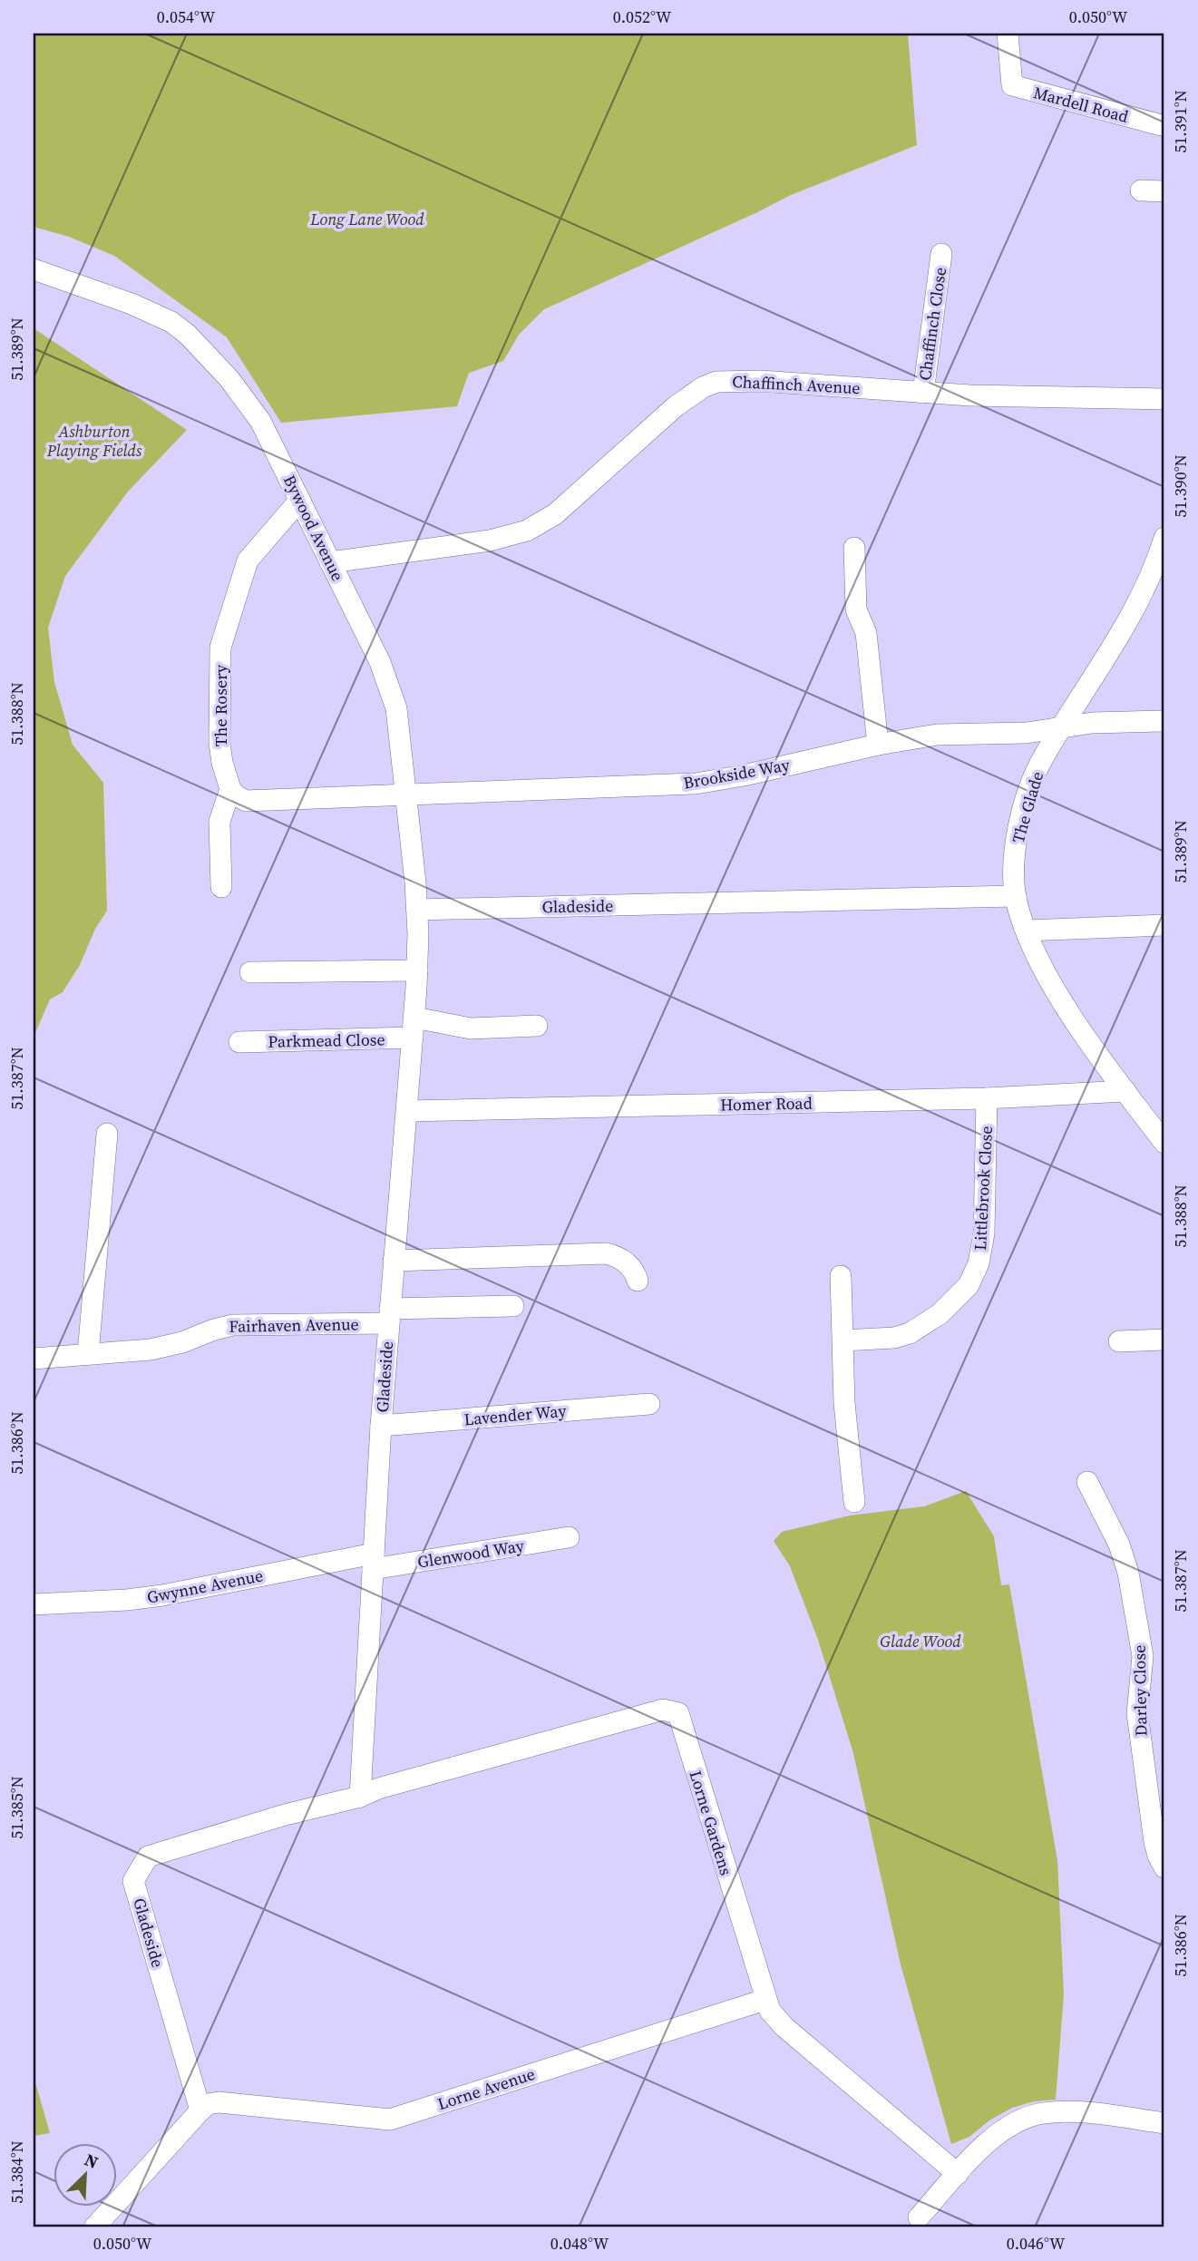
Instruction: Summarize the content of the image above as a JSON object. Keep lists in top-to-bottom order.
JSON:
{
  "streets": {
    "street": [
      "Mardell Road",
      "Chaffinch Close",
      "Chaffinch Avenue",
      "Bywood Avenue",
      "The Rosery",
      "Brookside Way",
      "The Glade",
      "Gladeside",
      "Parkmead Close",
      "Homer Road",
      "Littlebrook Close",
      "Fairhaven Avenue",
      "Lavender Way",
      "Glenwood Way",
      "Gwynne Avenue",
      "Darley Close",
      "Lorne Gardens",
      "Lorne Avenue"
    ]
  },
  "crossings": [
    ["Chaffinch Close", "Chaffinch Avenue"],
    ["Chaffinch Avenue", "Bywood Avenue"],
    ["Bywood Avenue", "The Rosery"],
    ["Bywood Avenue", "Brookside Way"],
    ["Bywood Avenue", "Gladeside"],
    ["Brookside Way", "The Glade"],
    ["The Glade", "Gladeside"],
    ["The Glade", "Homer Road"],
    ["Gladeside", "Parkmead Close"],
    ["Gladeside", "Homer Road"],
    ["Gladeside", "Fairhaven Avenue"],
    ["Gladeside", "Lavender Way"],
    ["Gladeside", "Glenwood Way"],
    ["Gladeside", "Gwynne Avenue"],
    ["Gladeside", "Lorne Gardens"],
    ["Gladeside", "Lorne Avenue"],
    ["Homer Road", "Littlebrook Close"],
    ["Glenwood Way", "Gwynne Avenue"],
    ["Lorne Gardens", "Lorne Avenue"]
  ],
  "parks": ["Long Lane Wood", "Ashburton Playing Fields", "Glade Wood"],
  "north": "top right",
  "coordinates": [
    "0.054°W",
    "0.052°W",
    "0.050°W",
    "51.391°N",
    "51.389°N",
    "51.390°N",
    "51.388°N",
    "51.387°N",
    "51.386°N",
    "51.385°N",
    "51.384°N",
    "0.048°W",
    "0.046°W"
  ]
}
